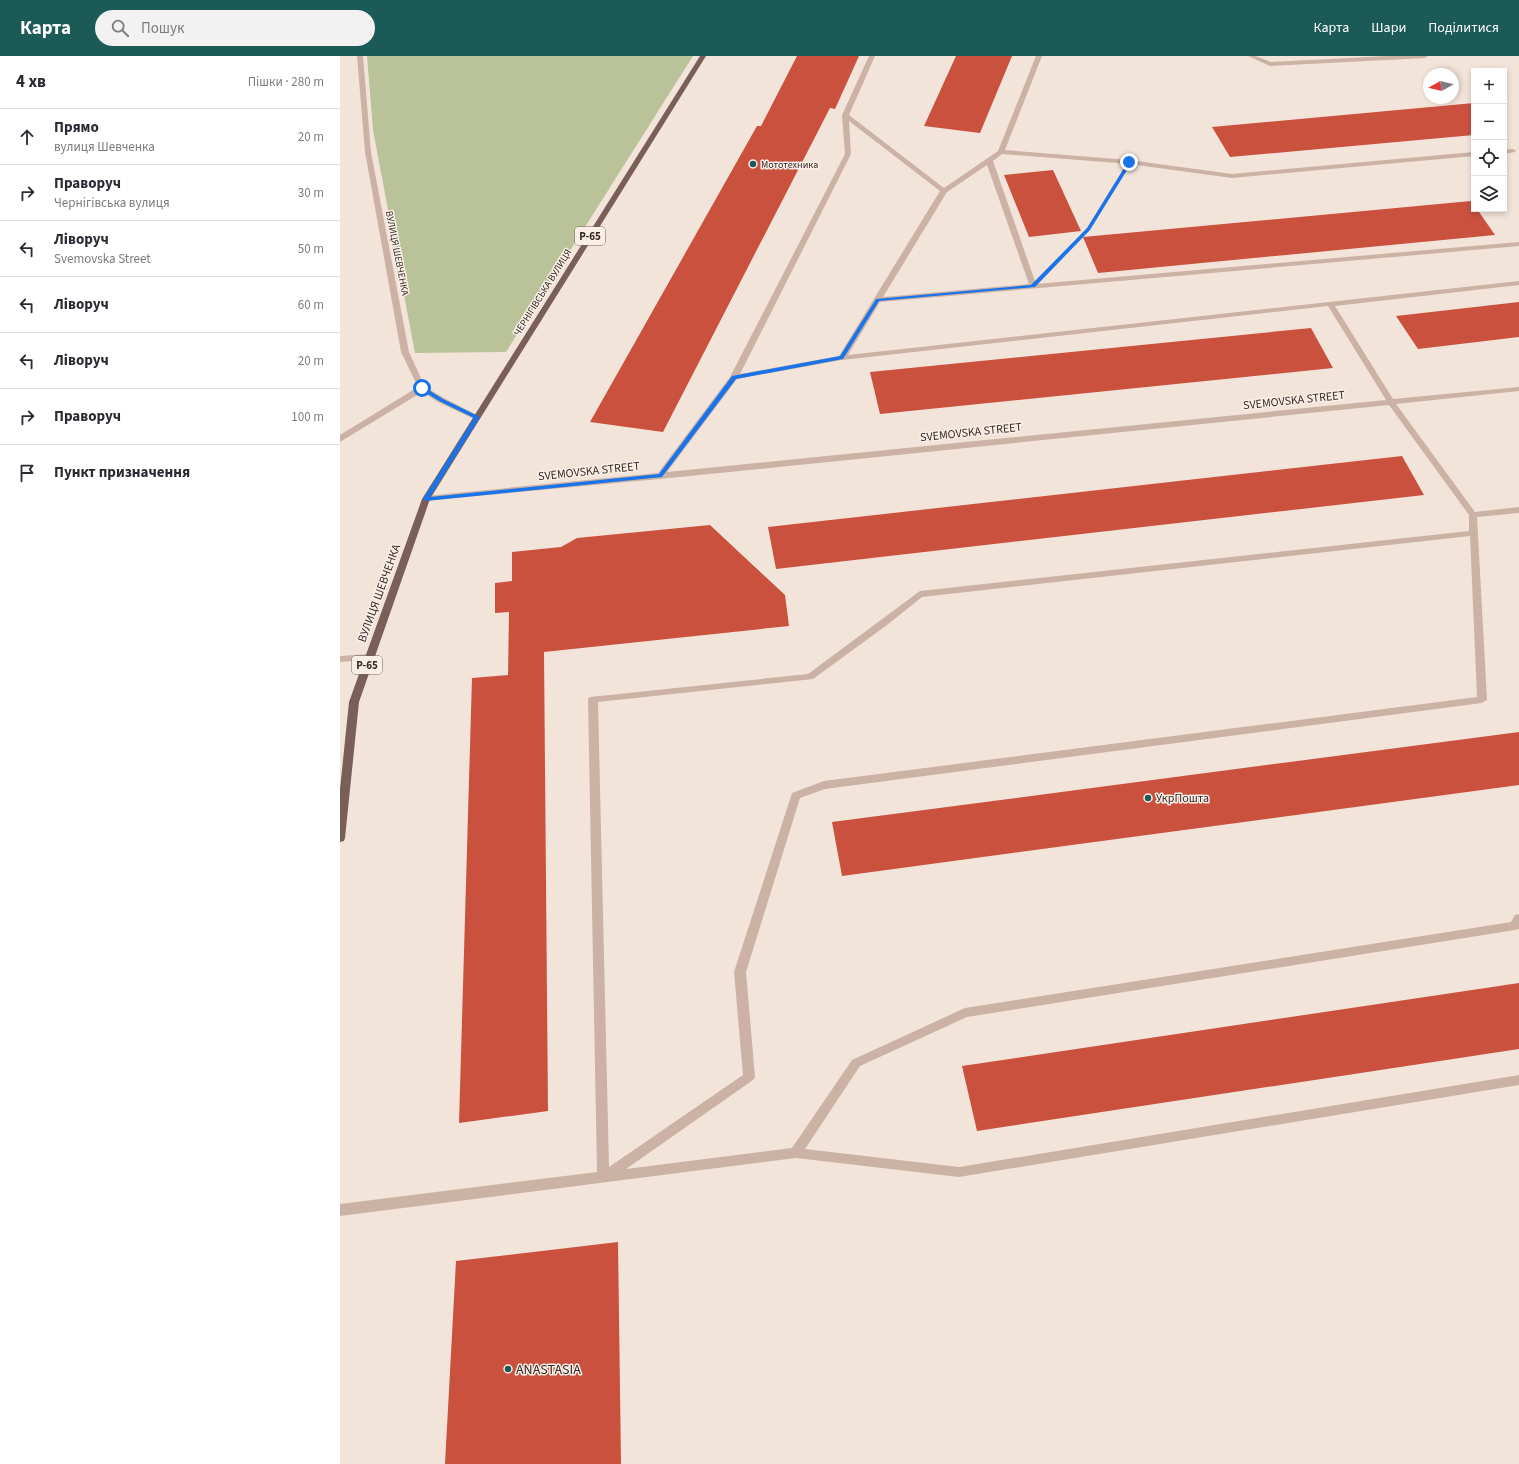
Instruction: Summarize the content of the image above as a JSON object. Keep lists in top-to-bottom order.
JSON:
{
  "streets": {
    "main road": ["Р-65", "ВУЛИЦЯ ШЕВЧЕНКА", "ЧЕРНІГІВСЬКА ВУЛИЦЯ"],
    "street": ["SVEMOVSKA STREET"]
  },
  "crossings": [
    ["ВУЛИЦЯ ШЕВЧЕНКА", "ЧЕРНІГІВСЬКА ВУЛИЦЯ"],
    ["ВУЛИЦЯ ШЕВЧЕНКА", "SVEMOVSKA STREET"],
    ["ЧЕРНІГІВСЬКА ВУЛИЦЯ", "SVEMOVSKA STREET"]
  ],
  "places": ["Мототехника", "УкрПошта", "ANASTASIA"],
  "north": "left",
  "page": {
    "header": "Карта",
    "search": "Пошук",
    "nav": ["Карта", "Шари", "Поділитися"],
    "heading": ["4 хв", "Пішки · 280 m"],
    "map_buttons": ["+", "−"],
    "list": [
      ["Прямо", "вулиця Шевченка", "20 m"],
      ["Праворуч", "Чернігівська вулиця", "30 m"],
      ["Ліворуч", "Svemovska Street", "50 m"],
      ["Ліворуч", "60 m"],
      ["Ліворуч", "20 m"],
      ["Праворуч", "100 m"],
      "Пункт призначення"
    ]
  }
}
